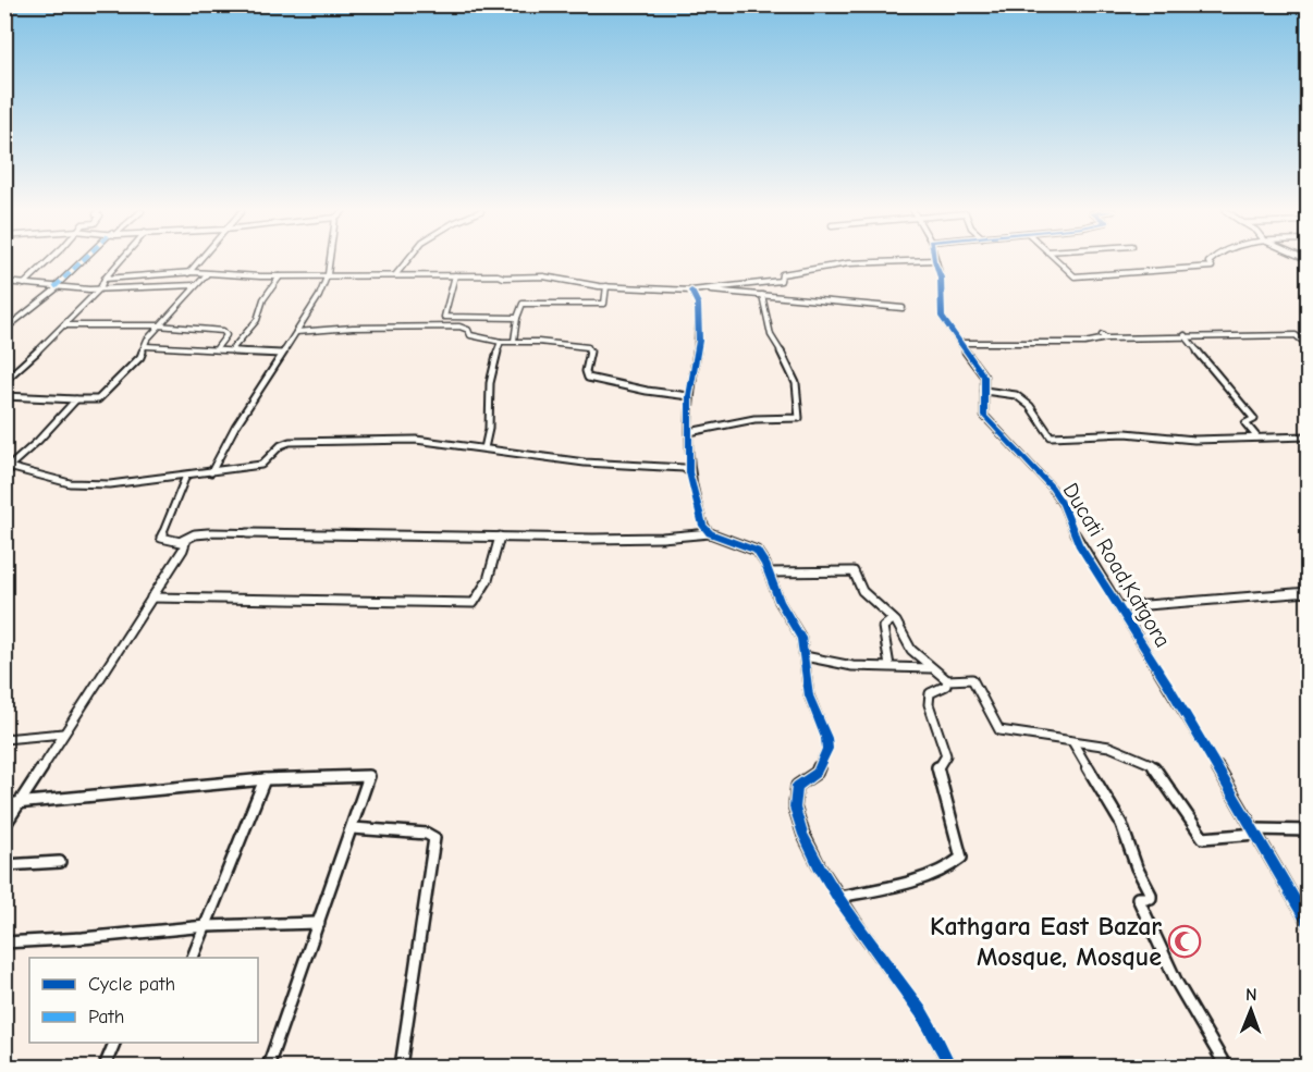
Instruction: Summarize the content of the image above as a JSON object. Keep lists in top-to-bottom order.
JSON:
{
  "streets": {
    "street": ["Ducati Road,Katgora"]
  },
  "places": {
    "mosque": ["Kathgara East Bazar Mosque, Mosque"]
  },
  "legend": ["Cycle path", "Path"],
  "north": "top"
}
